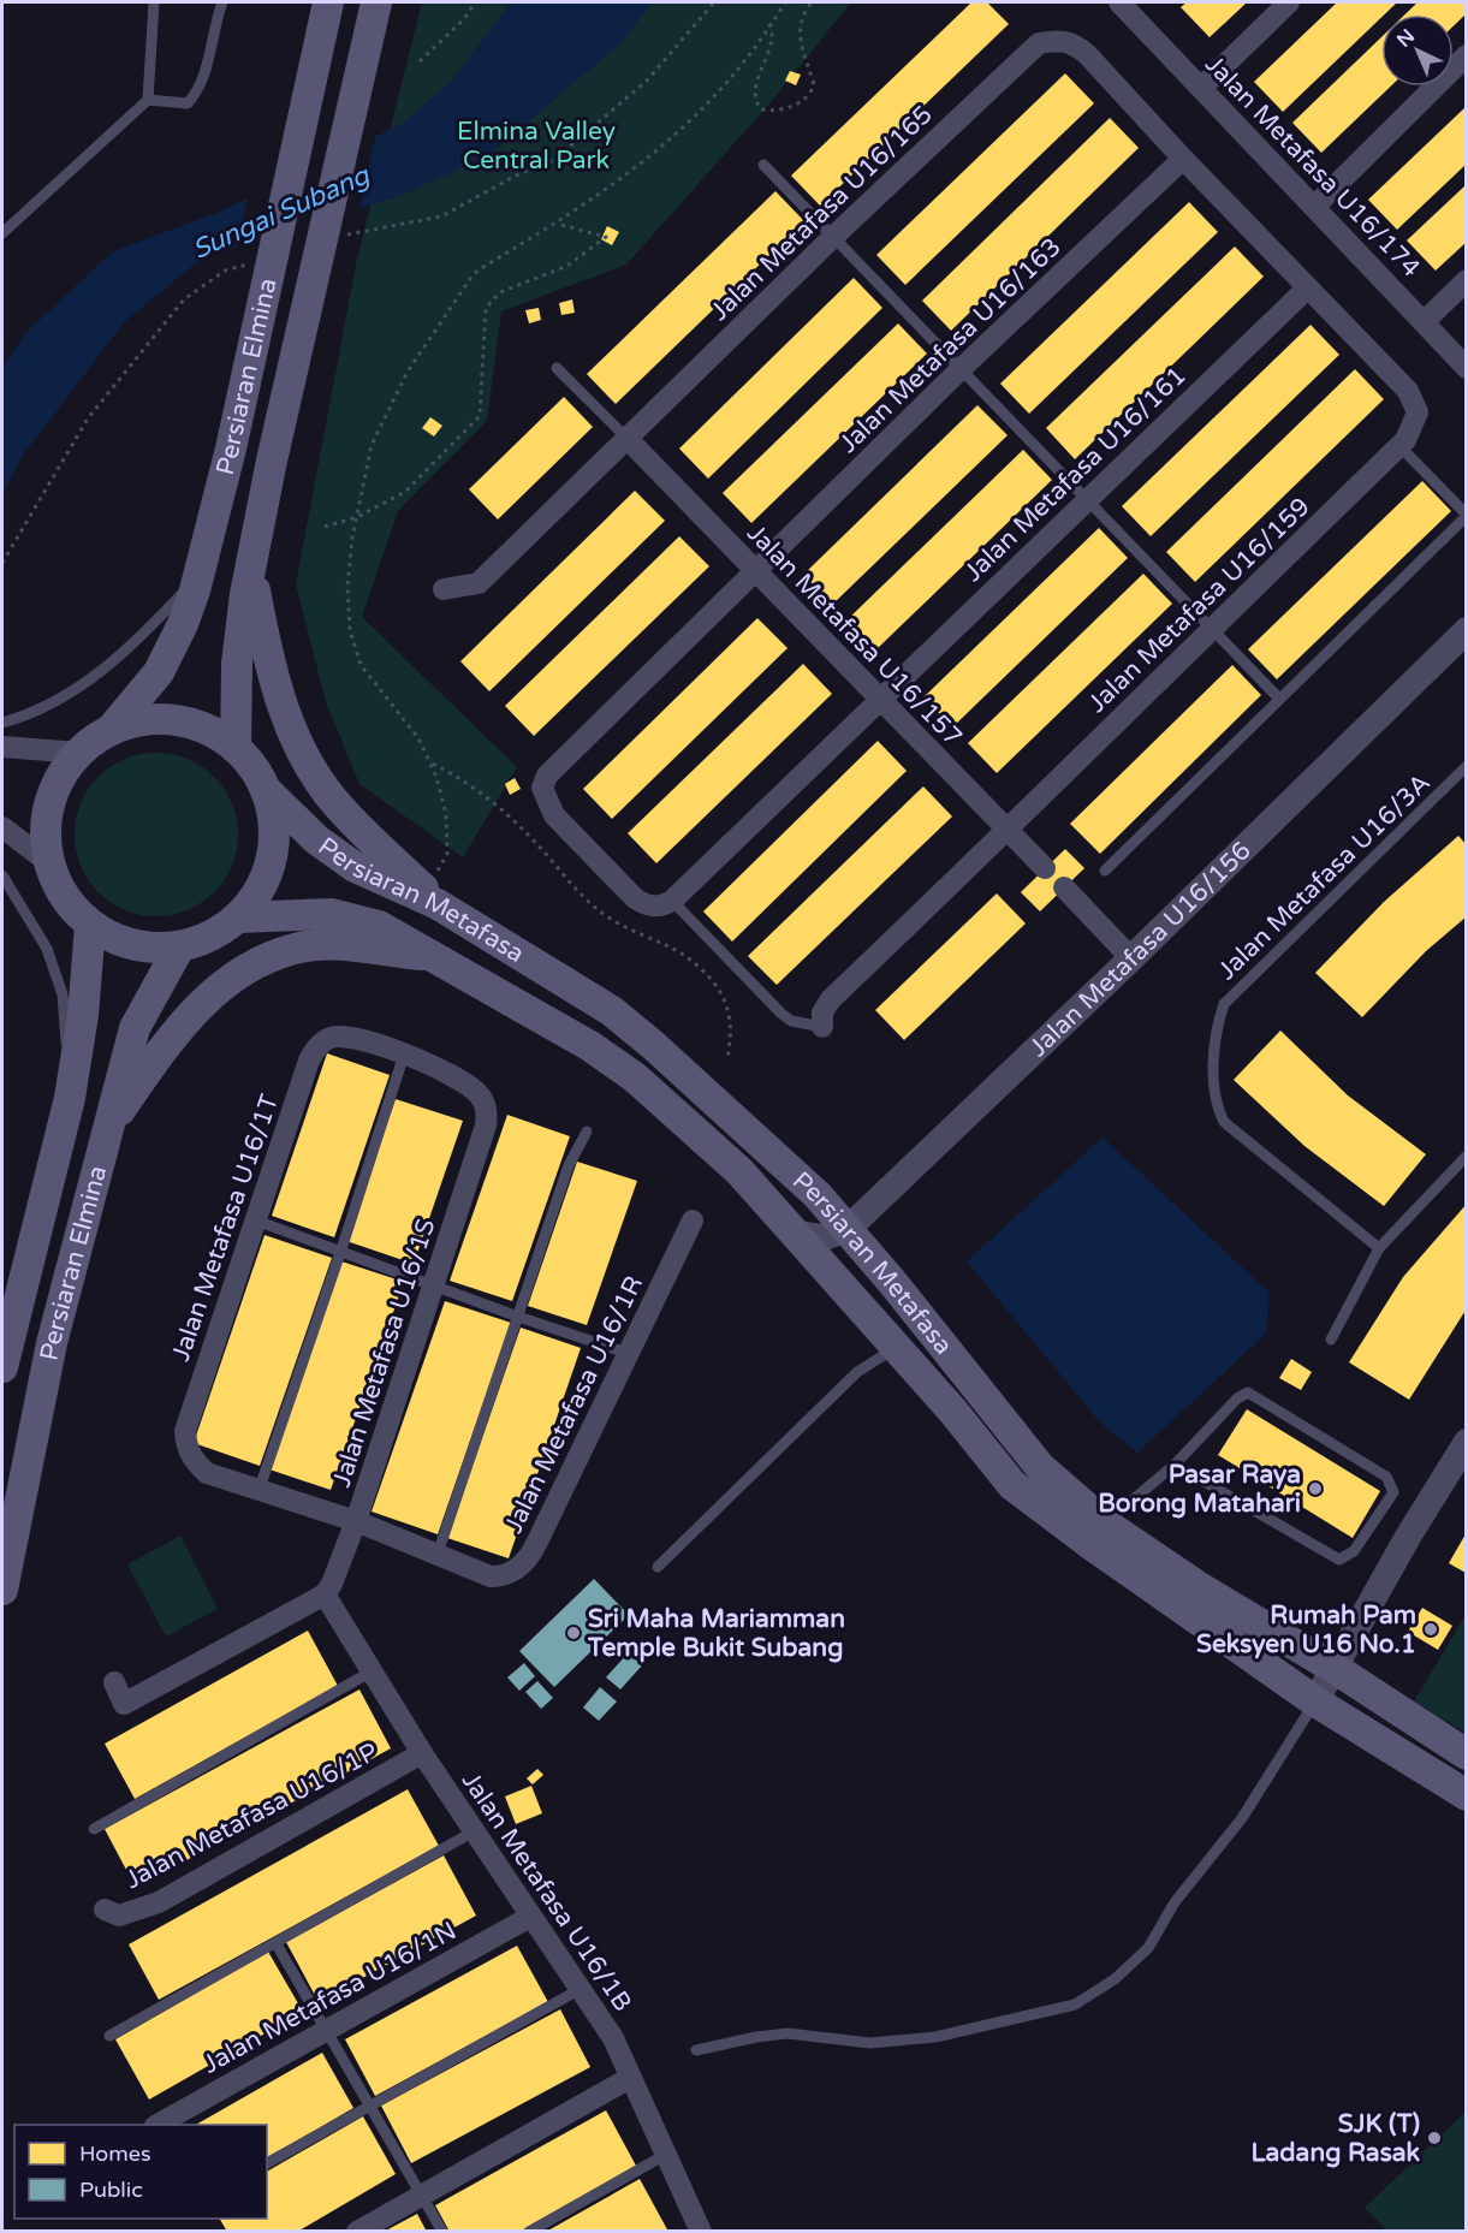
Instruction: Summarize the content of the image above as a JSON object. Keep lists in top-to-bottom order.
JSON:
{
  "streets": {
    "main road": ["Persiaran Elmina", "Persiaran Metafasa"],
    "street": [
      "Jalan Metafasa U16/174",
      "Jalan Metafasa U16/165",
      "Jalan Metafasa U16/163",
      "Jalan Metafasa U16/161",
      "Jalan Metafasa U16/159",
      "Jalan Metafasa U16/157",
      "Jalan Metafasa U16/156",
      "Jalan Metafasa U16/1T",
      "Jalan Metafasa U16/1S",
      "Jalan Metafasa U16/1R",
      "Jalan Metafasa U16/1P",
      "Jalan Metafasa U16/1B",
      "Jalan Metafasa U16/1N"
    ],
    "lane": ["Jalan Metafasa U16/3A"]
  },
  "crossings": [
    ["Jalan Metafasa U16/165", "Jalan Metafasa U16/163"],
    ["Jalan Metafasa U16/165", "Jalan Metafasa U16/157"],
    ["Jalan Metafasa U16/163", "Jalan Metafasa U16/161"],
    ["Jalan Metafasa U16/163", "Jalan Metafasa U16/157"],
    ["Persiaran Elmina", "Persiaran Metafasa"],
    ["Jalan Metafasa U16/161", "Jalan Metafasa U16/159"],
    ["Jalan Metafasa U16/161", "Jalan Metafasa U16/157"],
    ["Jalan Metafasa U16/159", "Jalan Metafasa U16/157"],
    ["Persiaran Metafasa", "Jalan Metafasa U16/156"],
    ["Jalan Metafasa U16/1T", "Jalan Metafasa U16/1S"],
    ["Jalan Metafasa U16/1T", "Jalan Metafasa U16/1R"],
    ["Jalan Metafasa U16/1S", "Jalan Metafasa U16/1R"],
    ["Jalan Metafasa U16/1S", "Jalan Metafasa U16/1B"],
    ["Jalan Metafasa U16/1P", "Jalan Metafasa U16/1B"],
    ["Jalan Metafasa U16/1B", "Jalan Metafasa U16/1N"]
  ],
  "water": ["Sungai Subang"],
  "parks": ["Elmina Valley Central Park"],
  "places": [
    "Pasar Raya Borong Matahari",
    "Rumah Pam Seksyen U16 No.1",
    "Sri Maha Mariamman Temple Bukit Subang",
    "SJK (T) Ladang Rasak"
  ],
  "legend": ["Homes", "Public"],
  "north": "top left"
}
